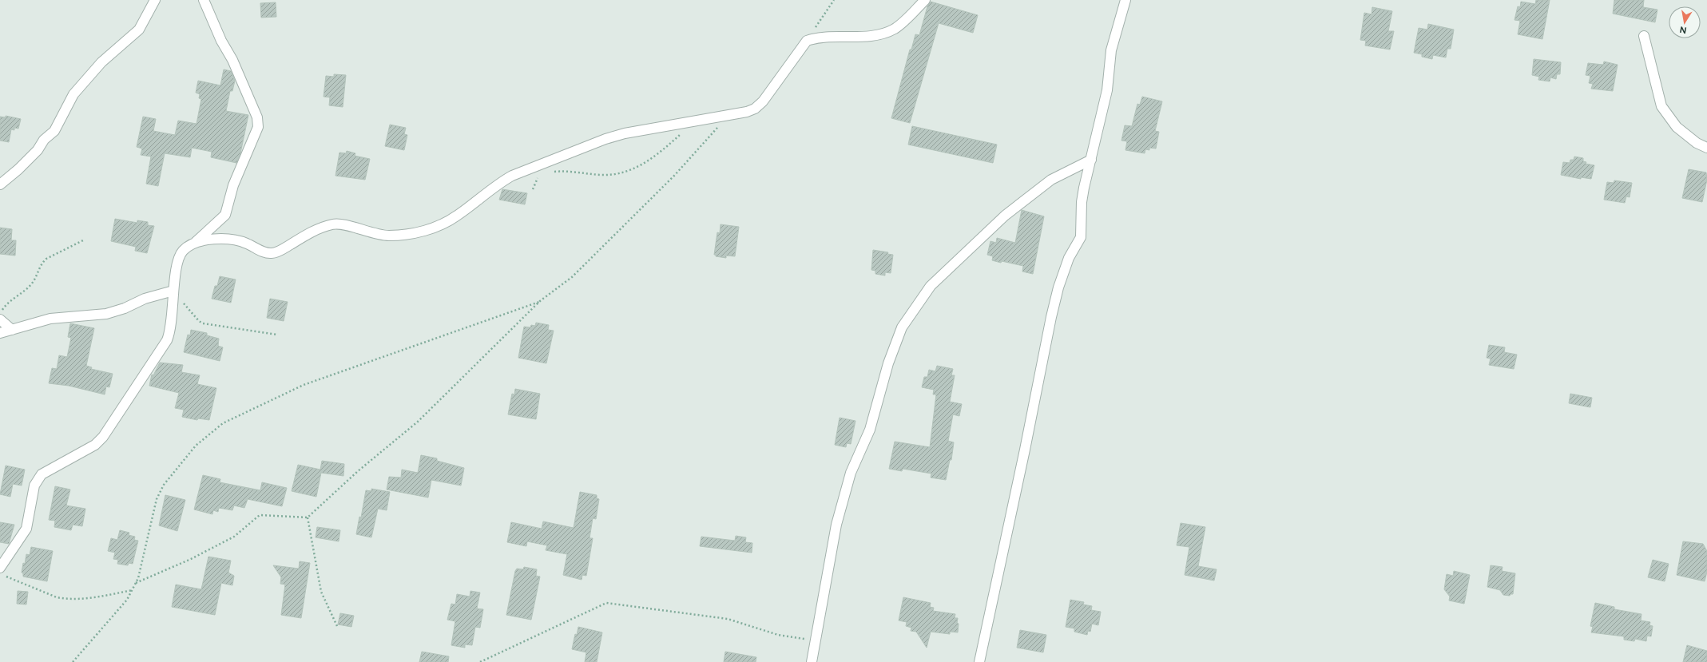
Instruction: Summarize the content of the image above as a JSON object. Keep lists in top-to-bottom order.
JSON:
{
  "north": "bottom"
}
